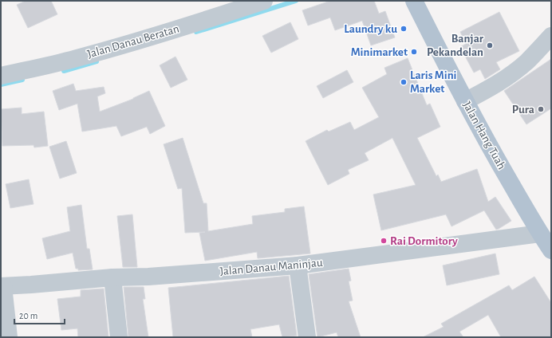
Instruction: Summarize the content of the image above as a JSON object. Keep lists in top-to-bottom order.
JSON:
{
  "streets": {
    "main road": ["Jalan Hang Tuah"],
    "street": ["Jalan Danau Beratan", "Jalan Danau Maninjau"]
  },
  "crossings": [
    ["Jalan Hang Tuah", "Jalan Danau Maninjau"]
  ],
  "places": [
    "Laundry ku",
    "Banjar Pekandelan",
    "Minimarket",
    "Laris Mini Market",
    "Pura",
    "Rai Dormitory"
  ],
  "scale_bar": "20 m"
}
